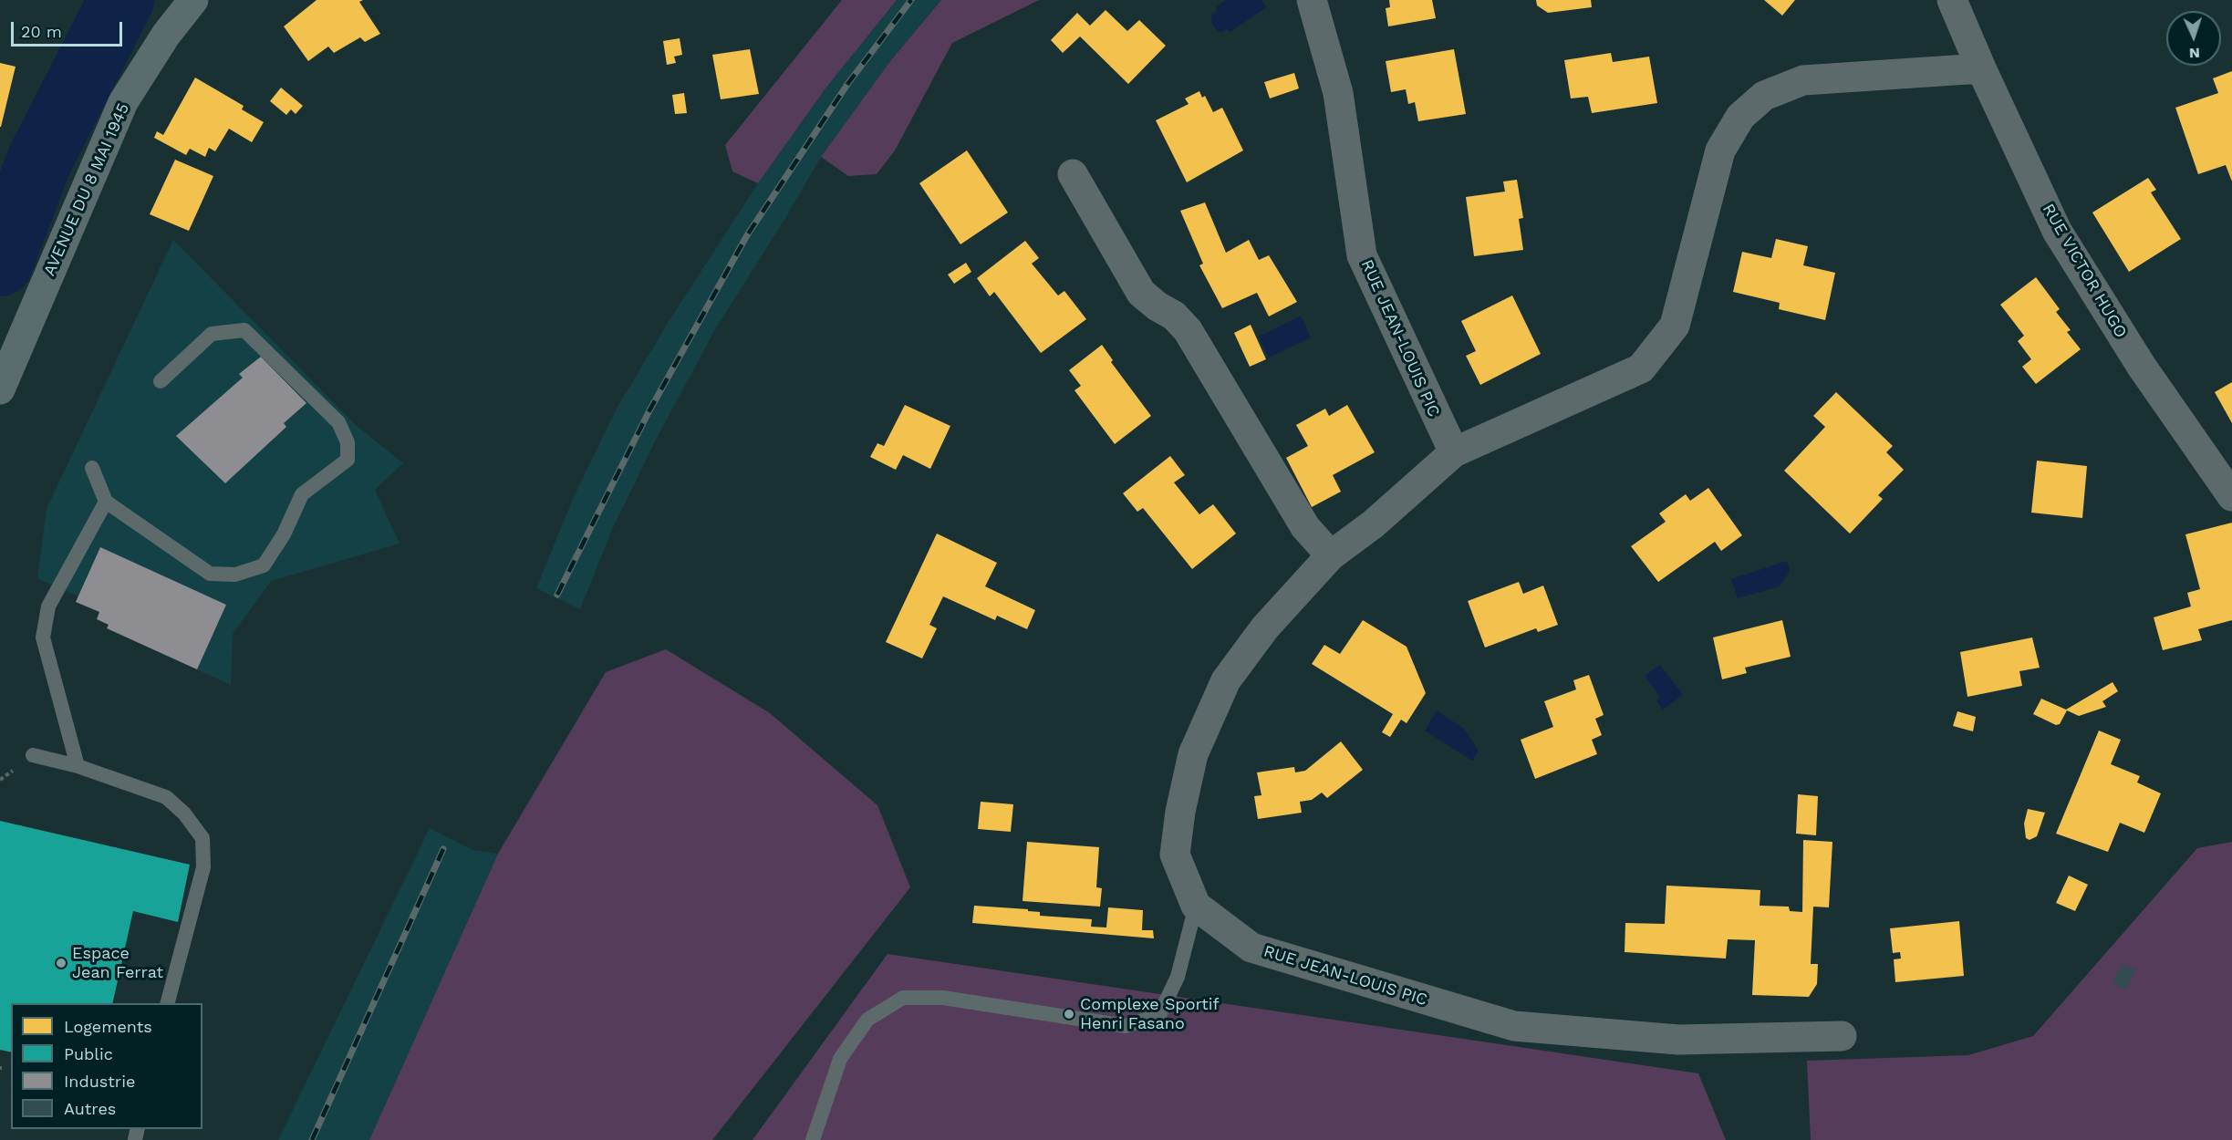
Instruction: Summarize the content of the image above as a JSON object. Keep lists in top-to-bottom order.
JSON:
{
  "streets": {
    "main road": ["AVENUE DU 8 MAI 1945"],
    "street": ["RUE VICTOR HUGO", "RUE JEAN-LOUIS PIC"]
  },
  "places": ["Espace Jean Ferrat", "Complexe Sportif Henri Fasano"],
  "legend": [
    "Logements",
    "Public",
    "Industrie",
    "Autres"
  ],
  "scale_bar": "20 m",
  "north": "bottom"
}
